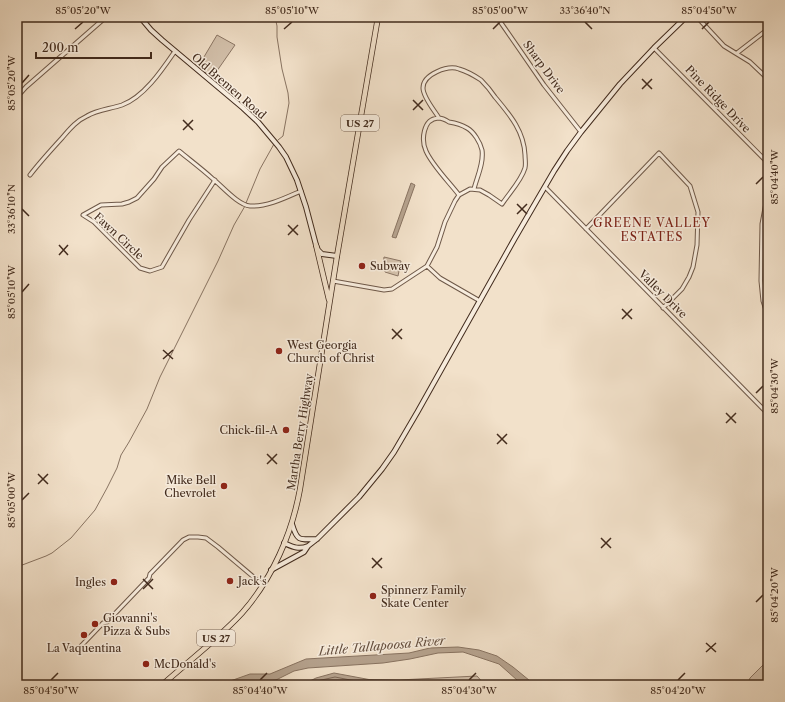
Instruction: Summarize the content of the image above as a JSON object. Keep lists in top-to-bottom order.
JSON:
{
  "streets": {
    "main road": ["Old Bremen Road", "US 27", "Martha Berry Highway"],
    "street": [
      "Sharp Drive",
      "Pine Ridge Drive",
      "Fawn Circle",
      "Valley Drive"
    ]
  },
  "crossings": [
    ["Old Bremen Road", "Fawn Circle"]
  ],
  "districts": ["GREENE VALLEY ESTATES"],
  "water": ["Little Tallapoosa River"],
  "places": [
    "Subway",
    "West Georgia Church of Christ",
    "Chick-fil-A",
    "Mike Bell Chevrolet",
    "Jack's",
    "Ingles",
    "Spinnerz Family Skate Center",
    "Giovanni's Pizza & Subs",
    "La Vaquentina",
    "McDonald's"
  ],
  "scale_bar": "200 m",
  "coordinates": [
    "85°05'20\"W",
    "85°05'10\"W",
    "85°05'00\"W",
    "33°36'40\"N",
    "85°04'50\"W",
    "85°04'40\"W",
    "33°36'10\"N",
    "85°04'30\"W",
    "85°04'20\"W"
  ]
}
